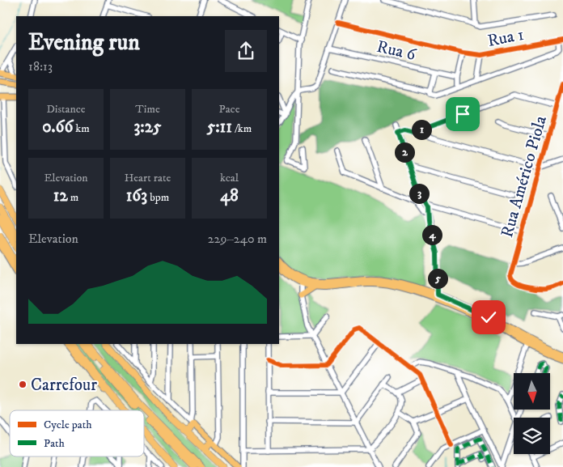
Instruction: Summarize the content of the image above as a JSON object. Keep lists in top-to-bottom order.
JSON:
{
  "streets": {
    "street": ["Rua 1", "Rua 6", "Rua Américo Piola"]
  },
  "places": ["Carrefour"],
  "legend": ["Cycle path", "Path"],
  "north": "bottom",
  "page": {
    "heading": ["Evening run", "18:13"],
    "stats": [
      ["Distance", "0.66 km"],
      ["Time", "3:25"],
      ["Pace", "5:11 /km"],
      ["Elevation", "12 m"],
      ["Heart rate", "163 bpm"],
      ["kcal", "48"]
    ],
    "pins": [
      "1",
      "2",
      "3",
      "4",
      "5"
    ],
    "chart": ["Elevation", "229–240 m"]
  }
}
